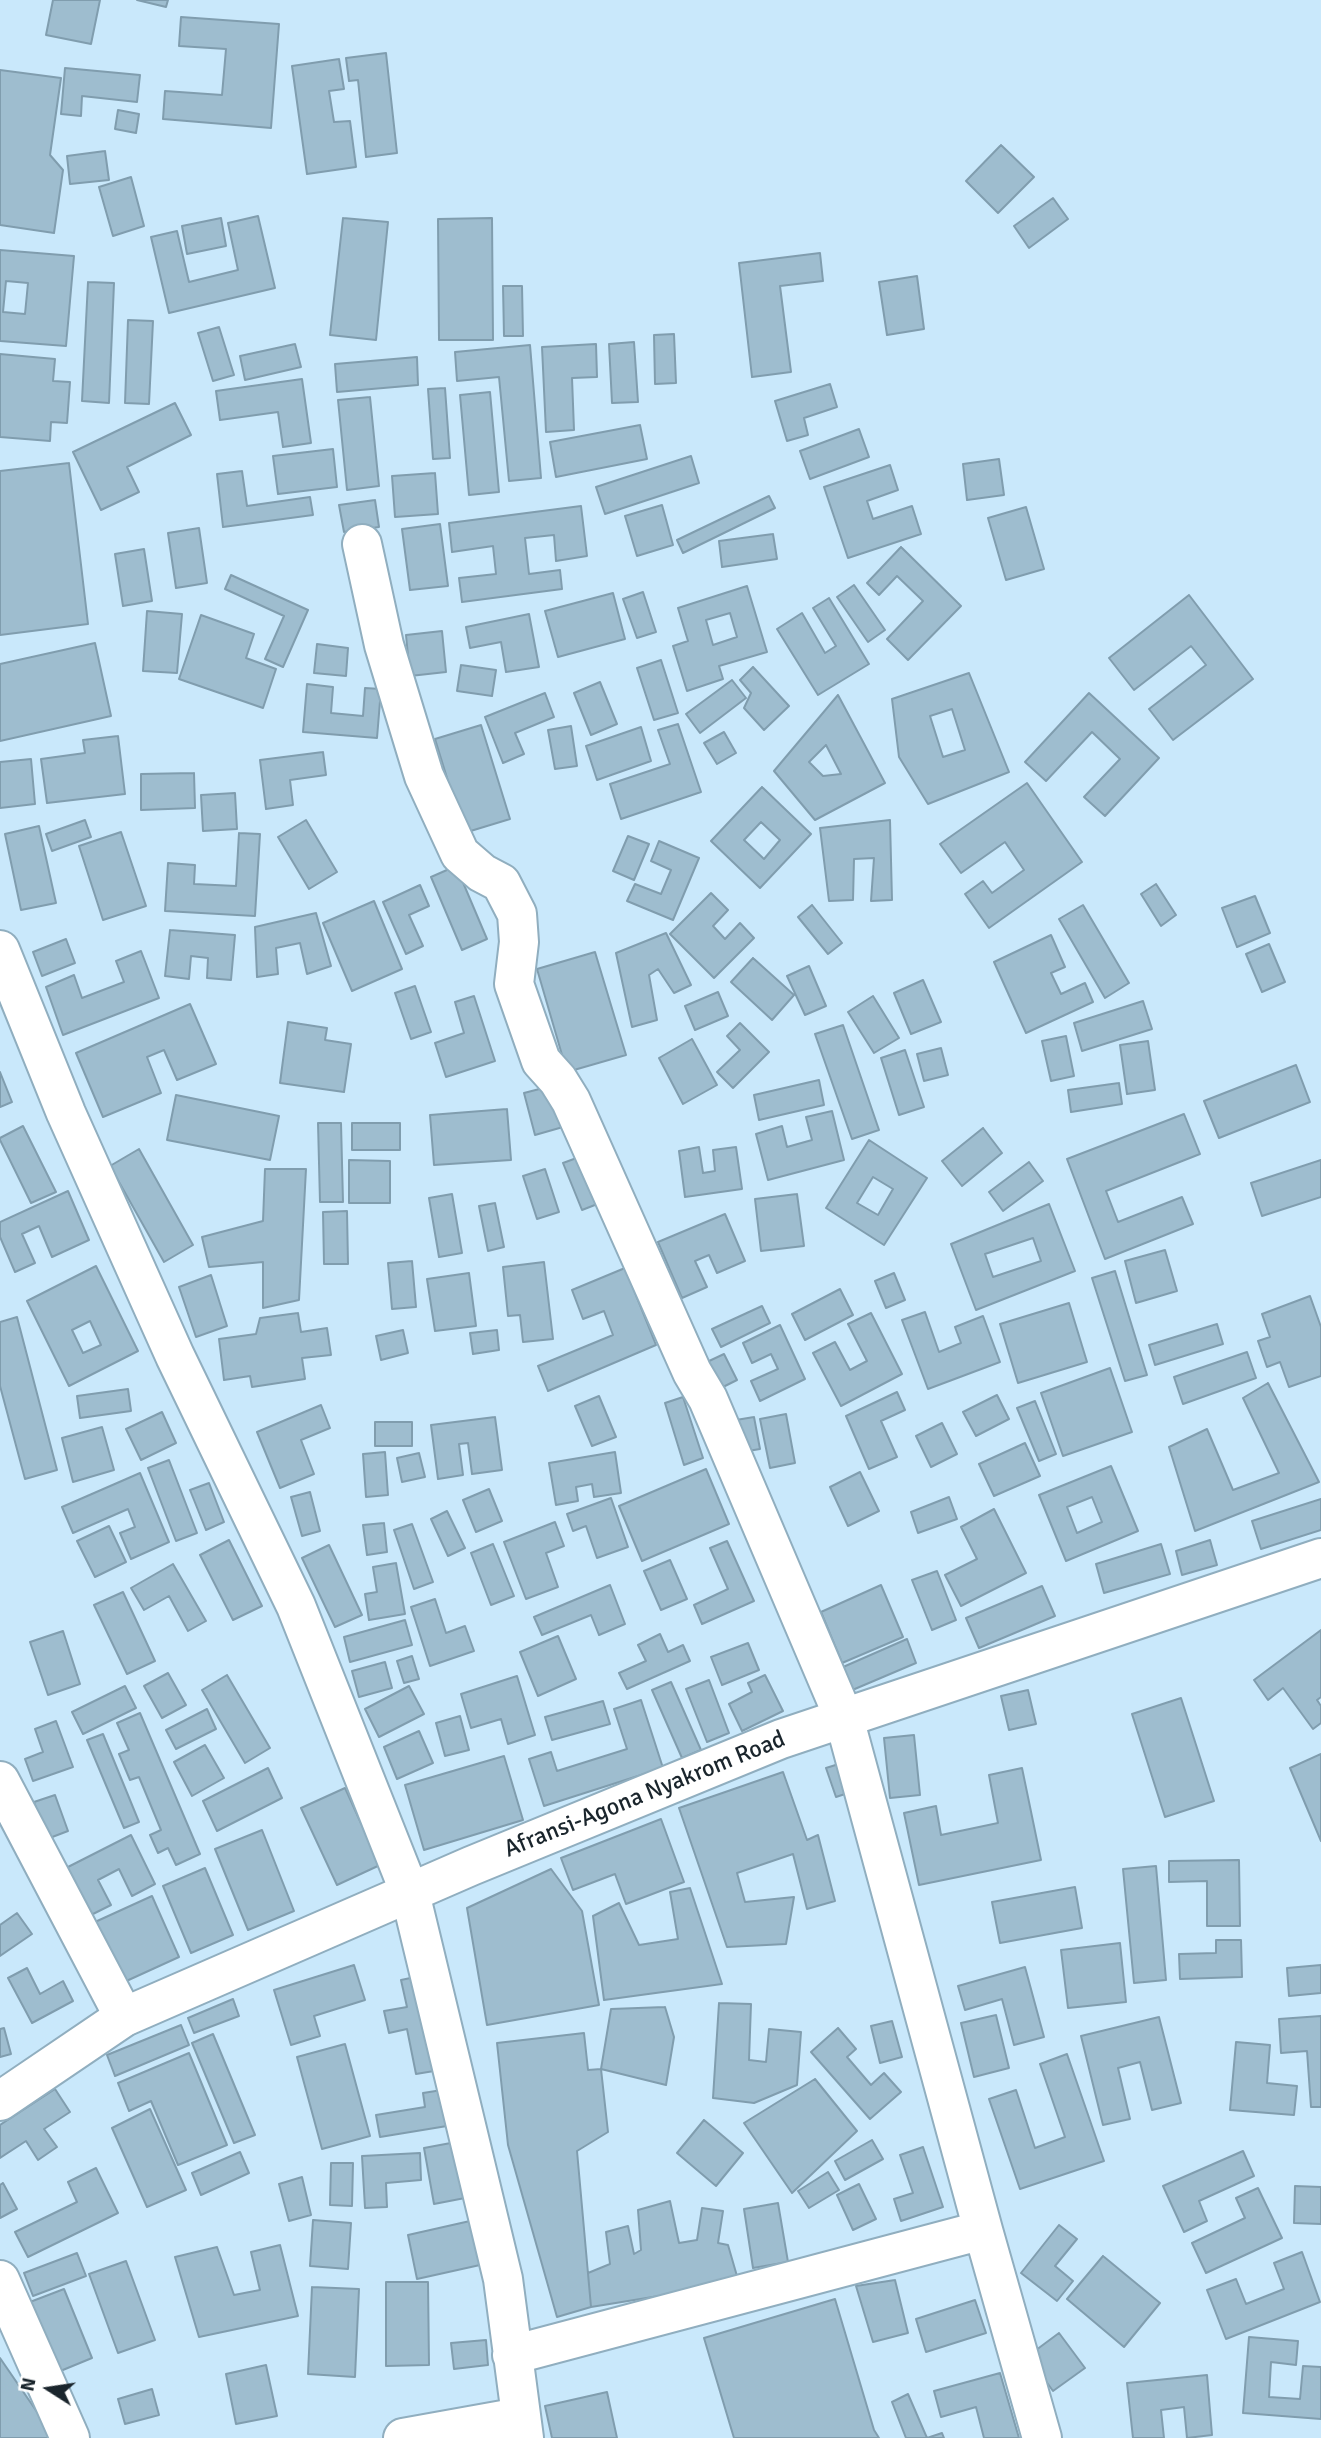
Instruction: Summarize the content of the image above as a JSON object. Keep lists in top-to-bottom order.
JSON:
{
  "streets": {
    "street": ["Afransi-Agona Nyakrom Road"]
  },
  "north": "left"
}
